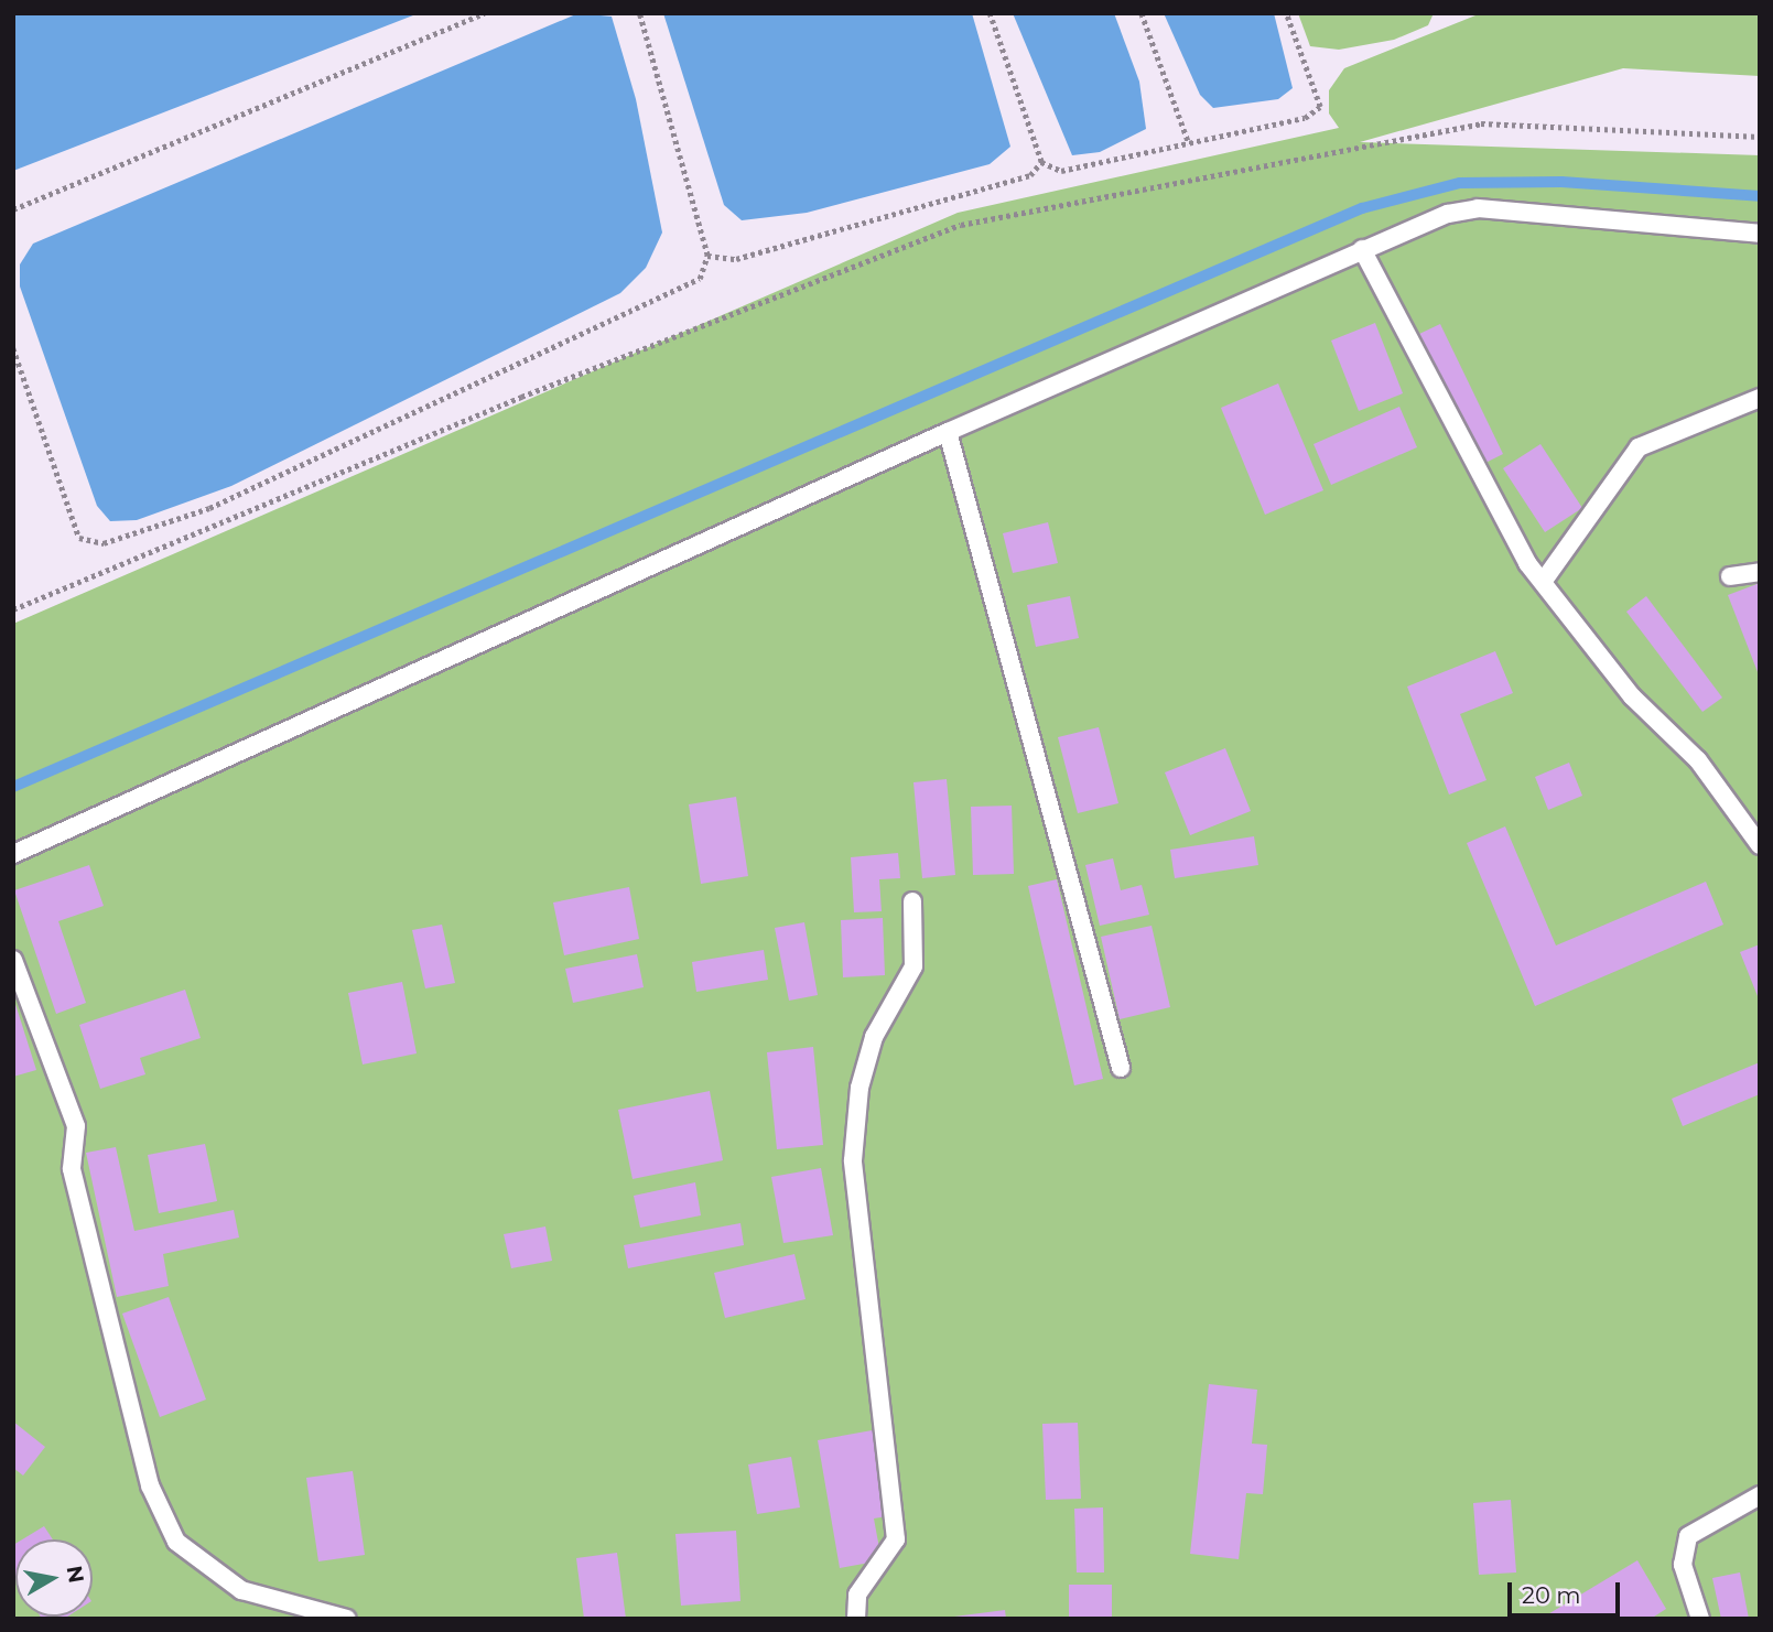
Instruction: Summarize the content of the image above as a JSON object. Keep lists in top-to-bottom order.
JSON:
{
  "scale_bar": "20 m",
  "north": "right"
}
